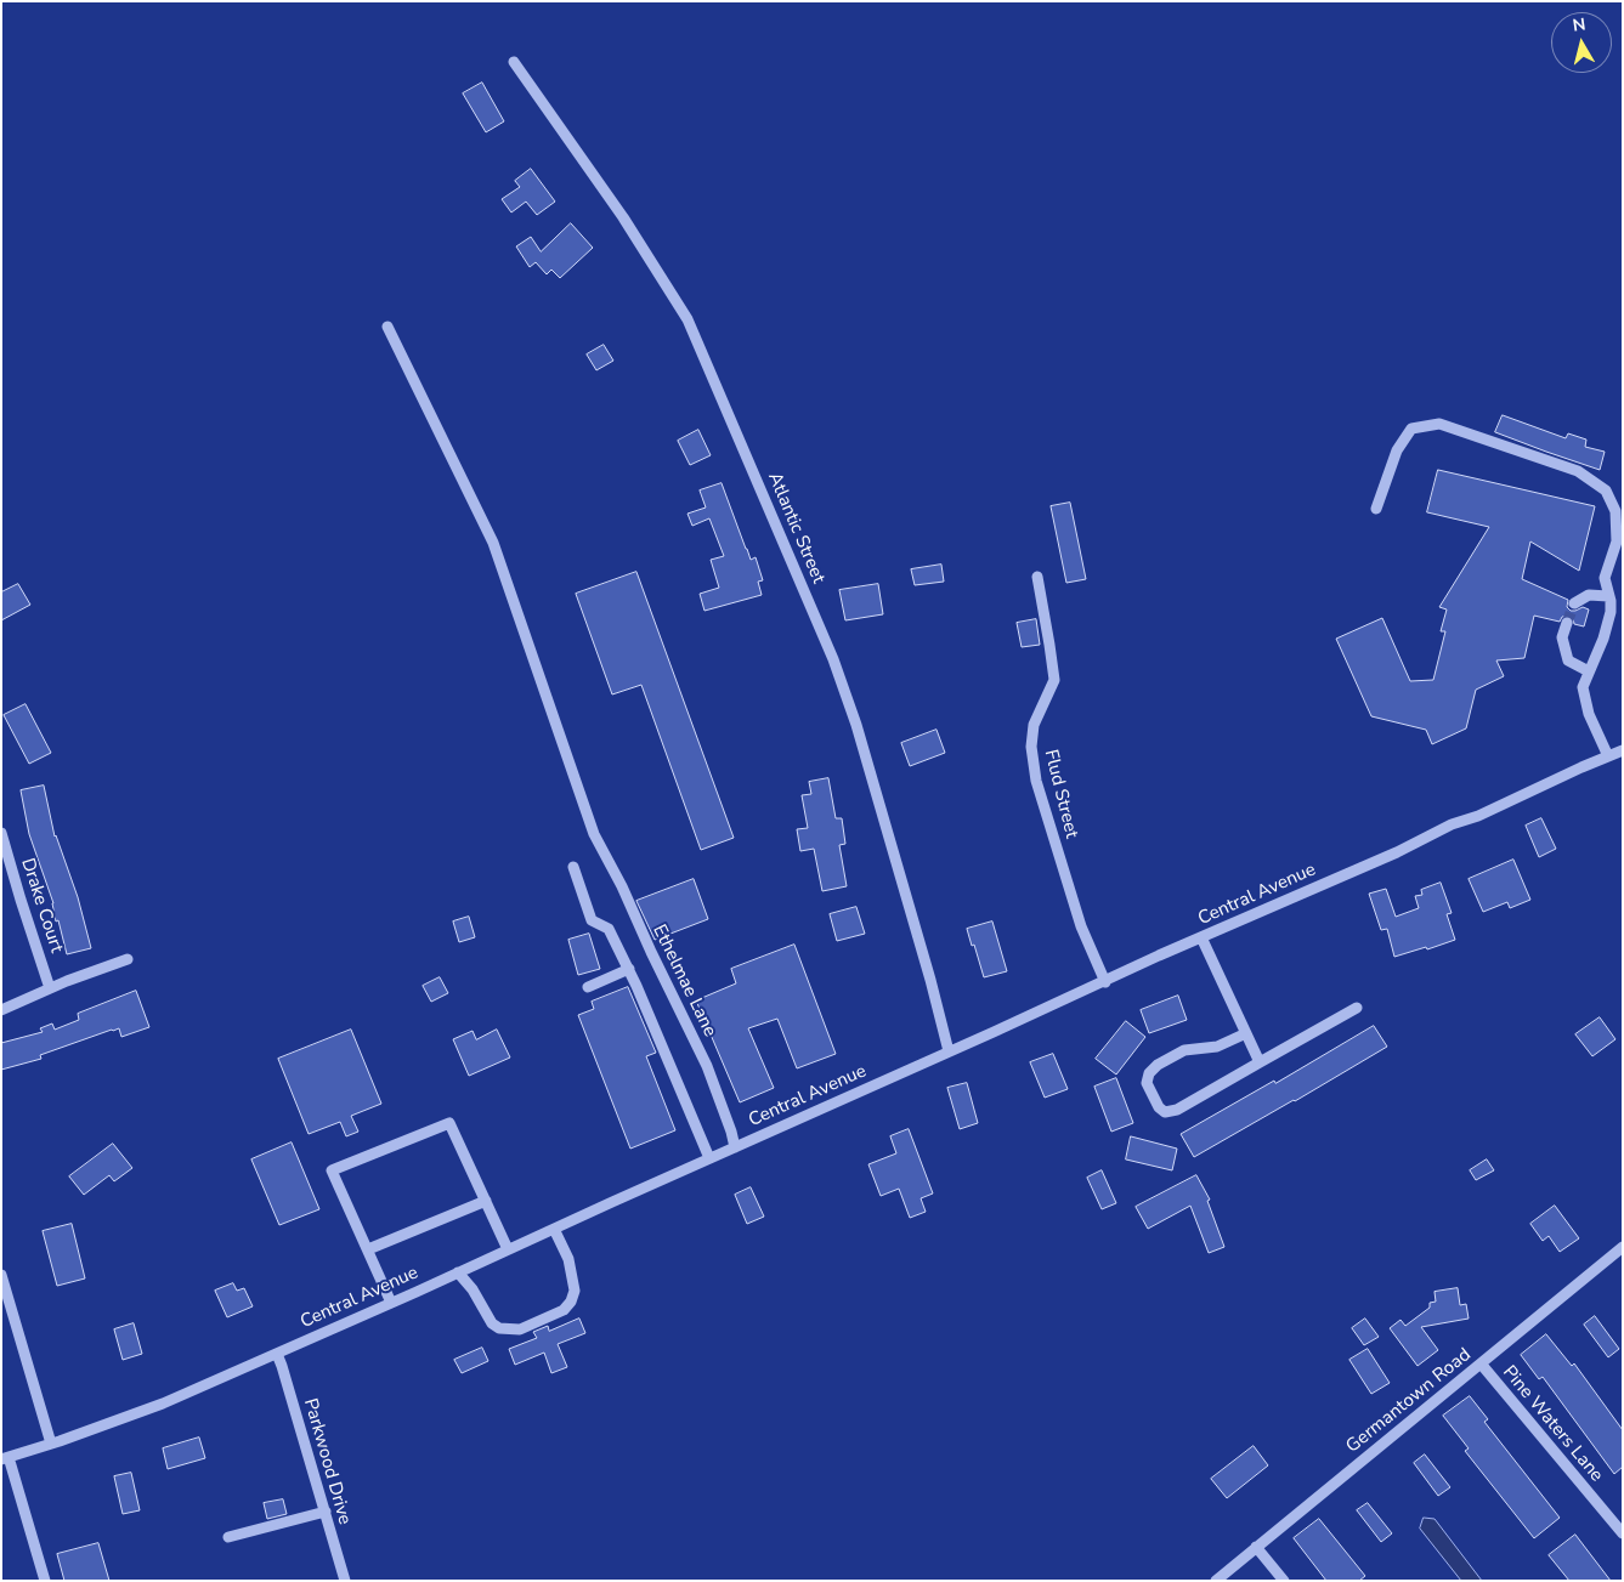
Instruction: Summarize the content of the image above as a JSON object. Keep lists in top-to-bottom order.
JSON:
{
  "streets": {
    "street": [
      "Atlantic Street",
      "Flud Street",
      "Central Avenue",
      "Drake Court",
      "Ethelmae Lane",
      "Germantown Road",
      "Pine Waters Lane",
      "Parkwood Drive"
    ]
  },
  "crossings": [
    ["Atlantic Street", "Central Avenue"],
    ["Flud Street", "Central Avenue"],
    ["Central Avenue", "Ethelmae Lane"],
    ["Central Avenue", "Parkwood Drive"],
    ["Germantown Road", "Pine Waters Lane"]
  ],
  "north": "top"
}
